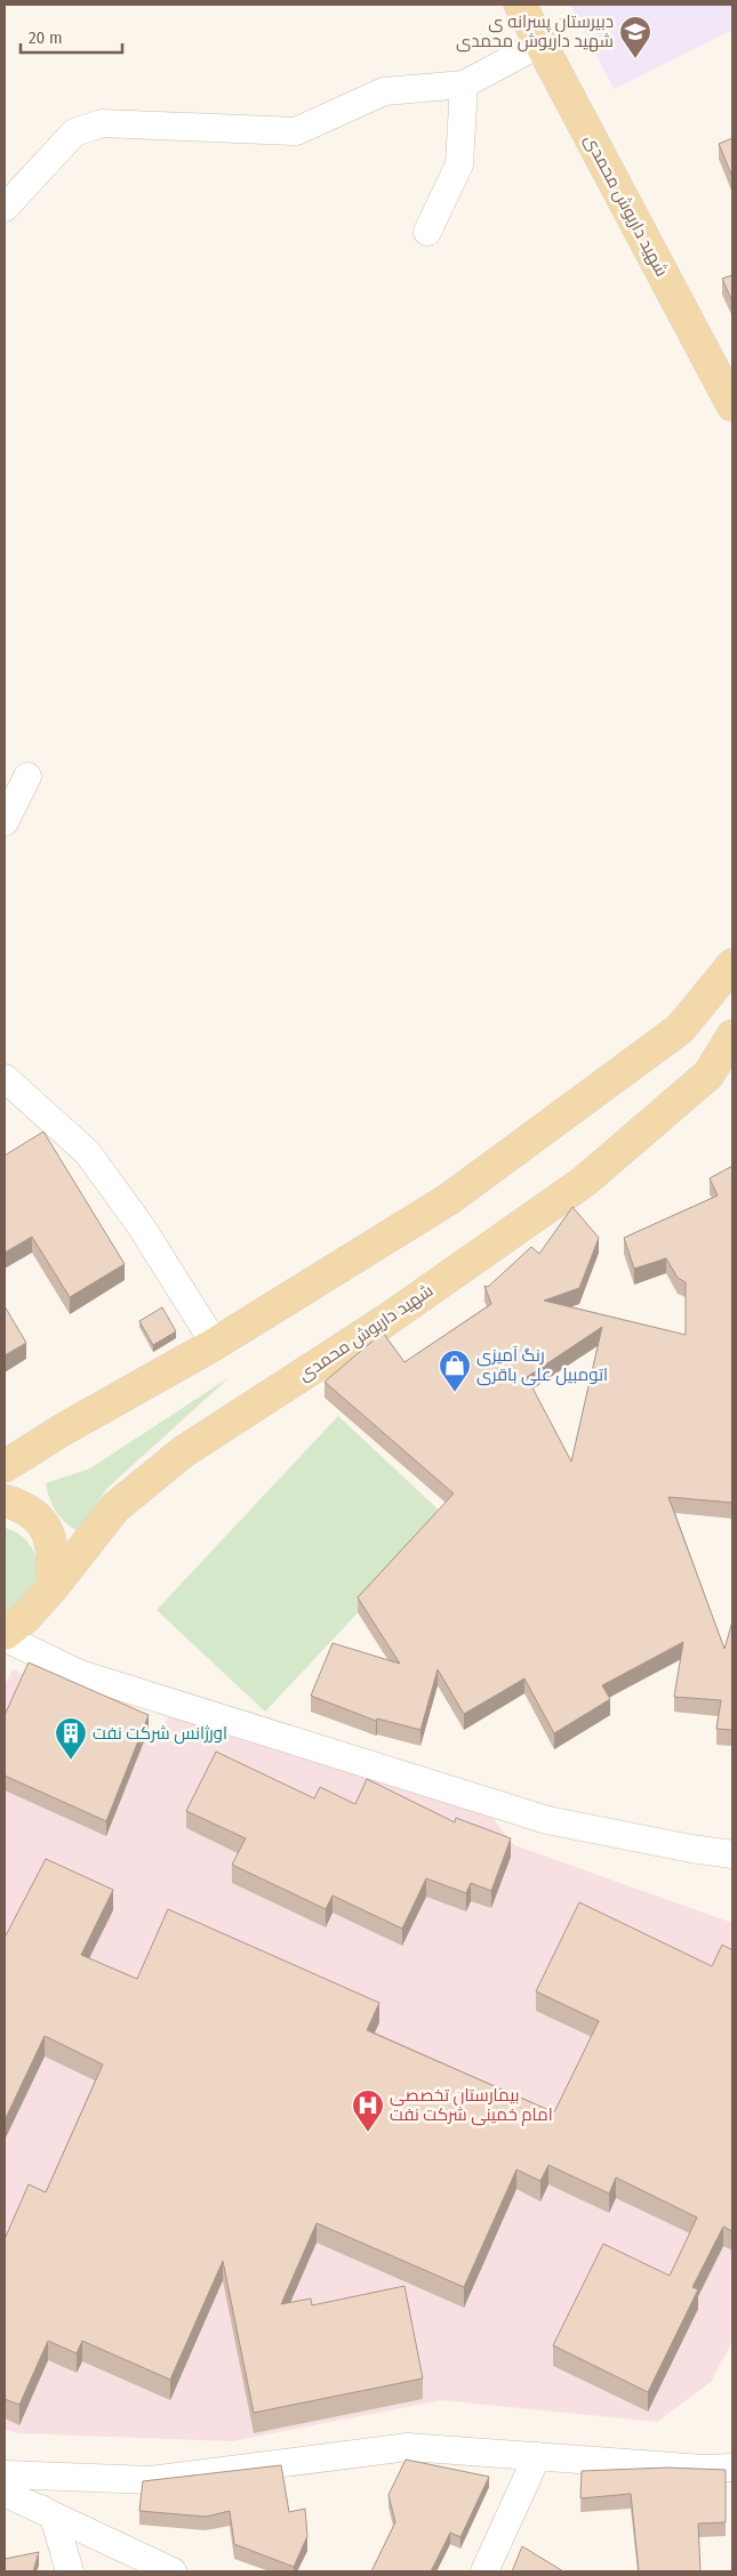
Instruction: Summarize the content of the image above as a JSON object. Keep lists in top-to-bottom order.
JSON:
{
  "streets": {
    "main road": ["شهید داریوش محمدی"]
  },
  "places": {
    "school or university": ["دبیرستان پسرانه ی شهید داریوش محمدی"],
    "shop": ["رنگ آمیزی اتومبیل علی باقری"],
    "building": ["اورژانس شرکت نفت"],
    "hospital": ["بیمارستان تخصصی امام خمینی شرکت نفت"]
  },
  "scale_bar": "20 m"
}
